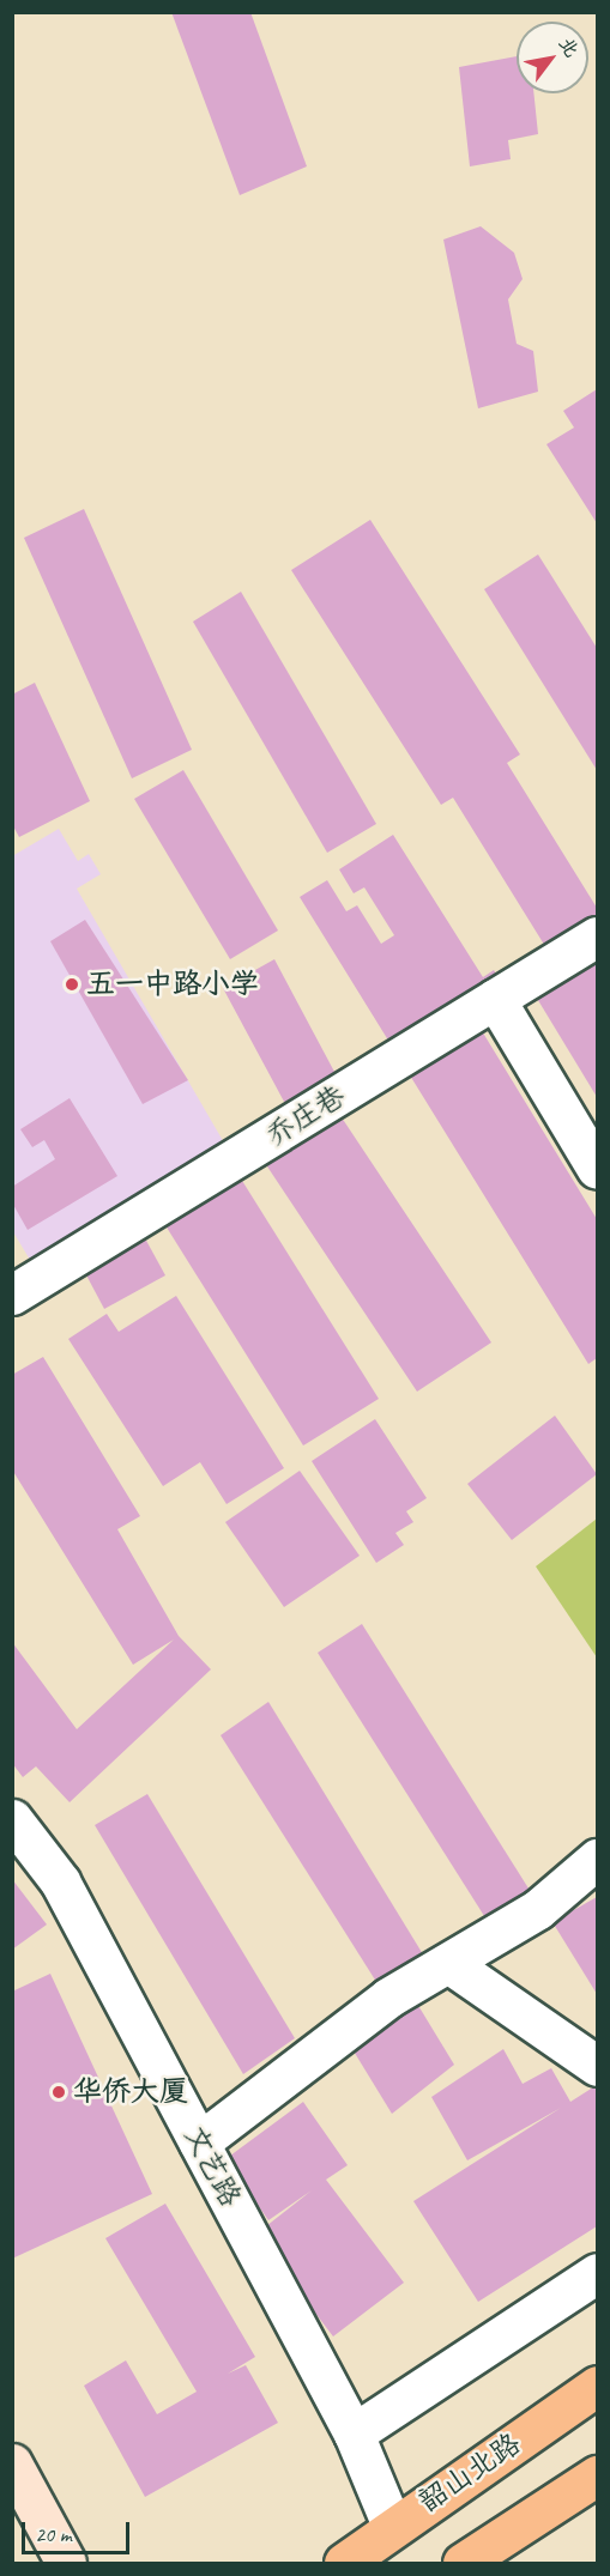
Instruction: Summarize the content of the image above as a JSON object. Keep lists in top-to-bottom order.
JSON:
{
  "streets": {
    "main road": ["韶山北路"],
    "street": ["乔庄巷", "文艺路"]
  },
  "crossings": [
    ["文艺路", "韶山北路"]
  ],
  "places": ["五一中路小学", "华侨大厦"],
  "scale_bar": "20 m",
  "north": "top right"
}
